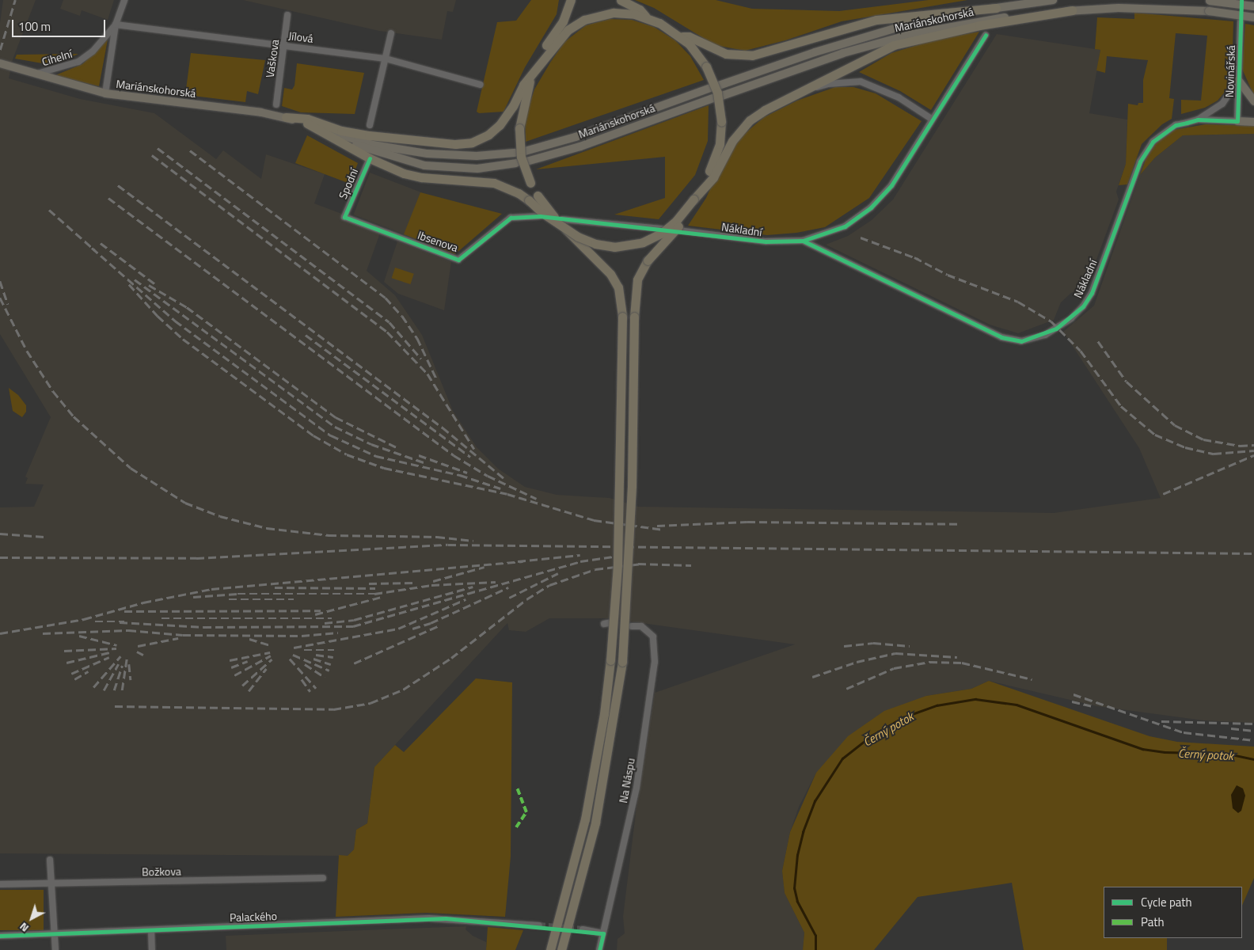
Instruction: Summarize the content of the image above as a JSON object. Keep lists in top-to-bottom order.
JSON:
{
  "streets": {
    "main road": ["Mariánskohorská"],
    "street": [
      "Jílová",
      "Cihelní",
      "Vaškova",
      "Novinářská",
      "Spodní",
      "Nákladní",
      "Ibsenova",
      "Na Náspu",
      "Božkova",
      "Palackého"
    ]
  },
  "crossings": [
    ["Mariánskohorská", "Cihelní"],
    ["Jílová", "Cihelní"],
    ["Jílová", "Vaškova"],
    ["Novinářská", "Nákladní"],
    ["Spodní", "Ibsenova"]
  ],
  "water": ["Černý potok"],
  "legend": ["Cycle path", "Path"],
  "scale_bar": "100 m",
  "north": "bottom left"
}
